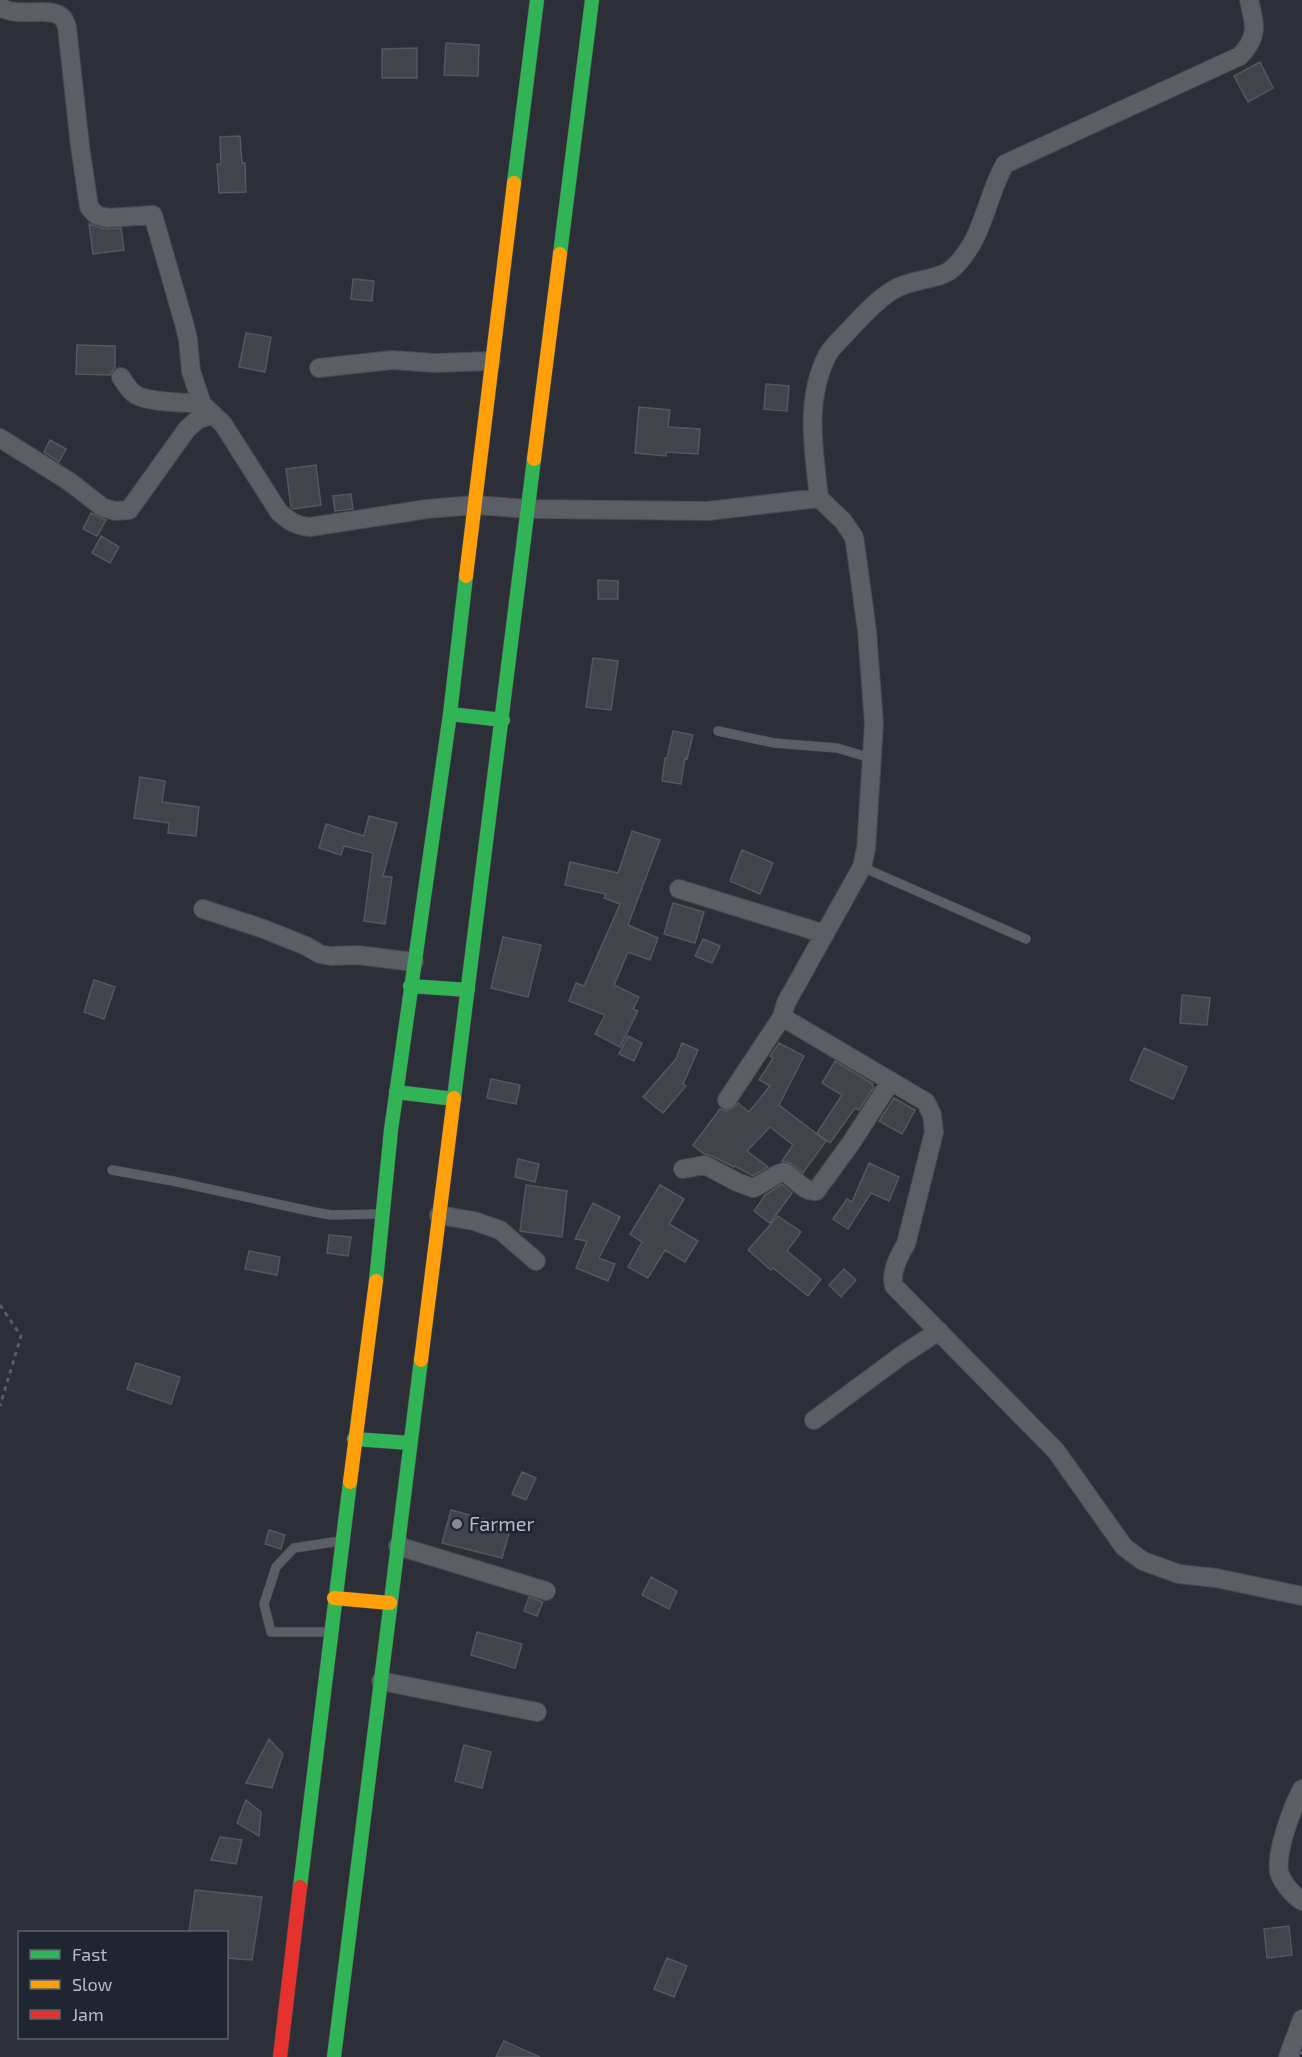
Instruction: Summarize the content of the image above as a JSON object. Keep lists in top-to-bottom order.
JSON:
{
  "places": ["Farmer"],
  "legend": ["Fast", "Slow", "Jam"]
}
